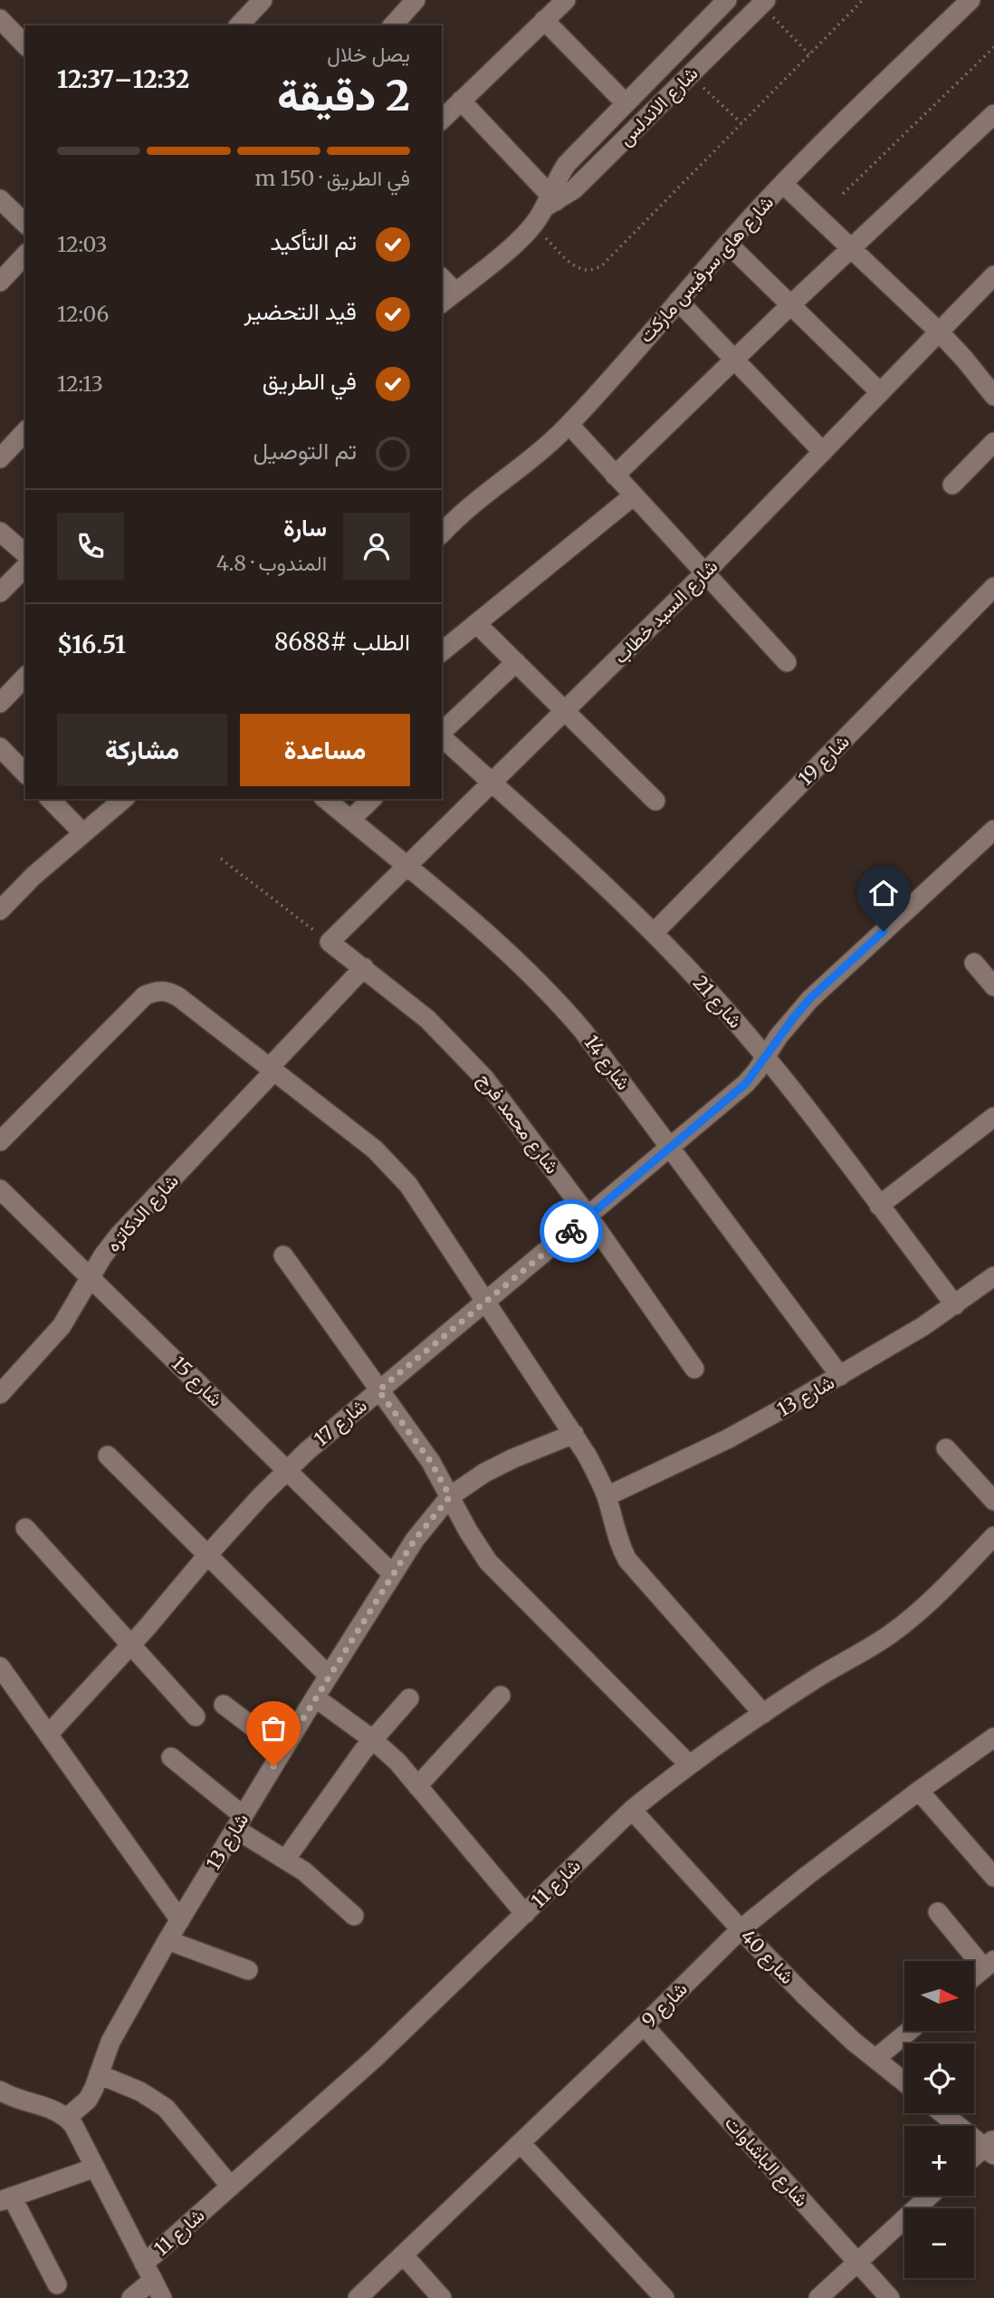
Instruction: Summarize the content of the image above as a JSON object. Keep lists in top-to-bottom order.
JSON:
{
  "streets": {
    "street": [
      "شارع الاندلس",
      "شارع هاى سرفيس ماركت",
      "شارع السيد خطاب",
      "شارع 19",
      "شارع 21",
      "شارع 14",
      "شارع محمد فرج",
      "شارع الدكاتره",
      "شارع 15",
      "شارع 13",
      "شارع 17",
      "شارع 11",
      "شارع 40",
      "شارع 9",
      "شارع الباشاوات"
    ]
  },
  "crossings": [
    ["شارع السيد خطاب", "شارع 21"],
    ["شارع السيد خطاب", "شارع 14"],
    ["شارع السيد خطاب", "شارع محمد فرج"],
    ["شارع 19", "شارع 21"],
    ["شارع 21", "شارع 13"],
    ["شارع 21", "شارع 17"],
    ["شارع 14", "شارع 13"],
    ["شارع 14", "شارع 17"],
    ["شارع محمد فرج", "شارع الدكاتره"],
    ["شارع محمد فرج", "شارع 17"],
    ["شارع الدكاتره", "شارع 15"],
    ["شارع 15", "شارع 13"],
    ["شارع 15", "شارع 17"],
    ["شارع 11", "شارع 40"],
    ["شارع 40", "شارع 9"],
    ["شارع 9", "شارع الباشاوات"]
  ],
  "north": "right",
  "page": {
    "heading": ["2 دقيقة", "يصل خلال", "12:32–12:37"],
    "panel": [
      "سارة",
      "المندوب · 4.8",
      "الطلب #8688",
      "$16.51"
    ],
    "bar": "في الطريق · 150 m",
    "list": [
      ["تم التأكيد", "12:03"],
      ["قيد التحضير", "12:06"],
      ["في الطريق", "12:13"],
      "تم التوصيل"
    ],
    "buttons": ["مساعدة", "مشاركة"],
    "map_buttons": ["+", "−"]
  }
}
